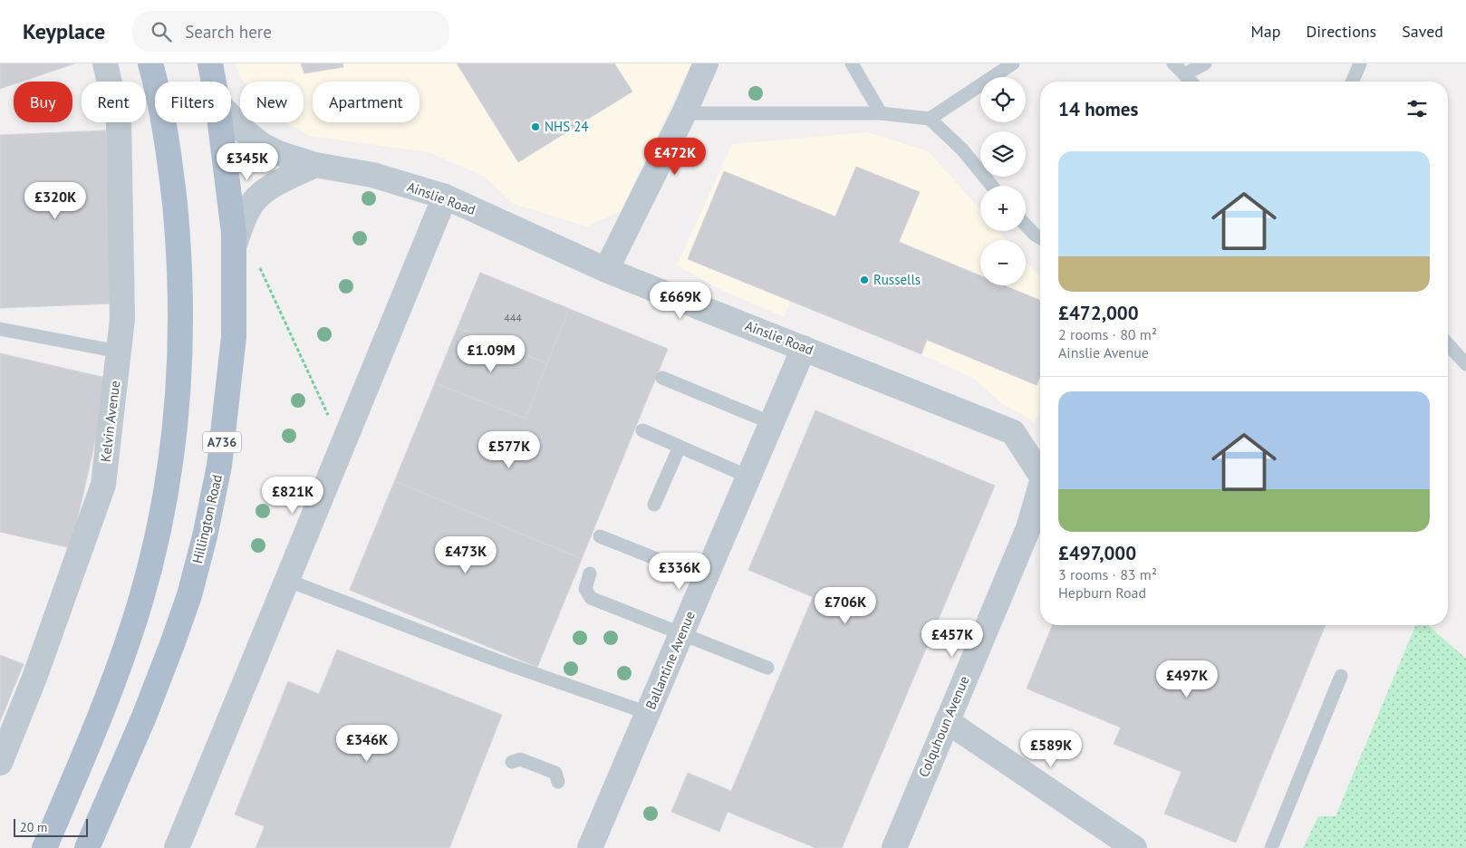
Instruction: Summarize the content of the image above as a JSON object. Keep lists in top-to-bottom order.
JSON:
{
  "streets": {
    "main road": ["A736", "Hillington Road"],
    "street": [
      "Ainslie Road",
      "Kelvin Avenue",
      "Ballantine Avenue",
      "Colquhoun Avenue"
    ]
  },
  "crossings": [
    ["Ainslie Road", "Ballantine Avenue"]
  ],
  "places": ["NHS 24", "Russells"],
  "house_numbers": ["444"],
  "scale_bar": "20 m",
  "page": {
    "header": "Keyplace",
    "search": "Search here",
    "nav": ["Map", "Directions", "Saved"],
    "map_buttons": ["+", "−"],
    "chip": [
      "Buy",
      "Rent",
      "Filters",
      "New",
      "Apartment"
    ],
    "heading": "14 homes",
    "list": [
      {
        "name": "£472,000",
        "note": "2 rooms · 80 m² · Ainslie Avenue"
      },
      {
        "name": "£497,000",
        "note": "3 rooms · 83 m² · Hepburn Road"
      }
    ],
    "price": [
      "£472K",
      "£345K",
      "£320K",
      "£669K",
      "£1.09M",
      "£577K",
      "£821K",
      "£473K",
      "£336K",
      "£706K",
      "£457K",
      "£497K",
      "£346K",
      "£589K"
    ],
    "scale": "20 m"
  }
}
